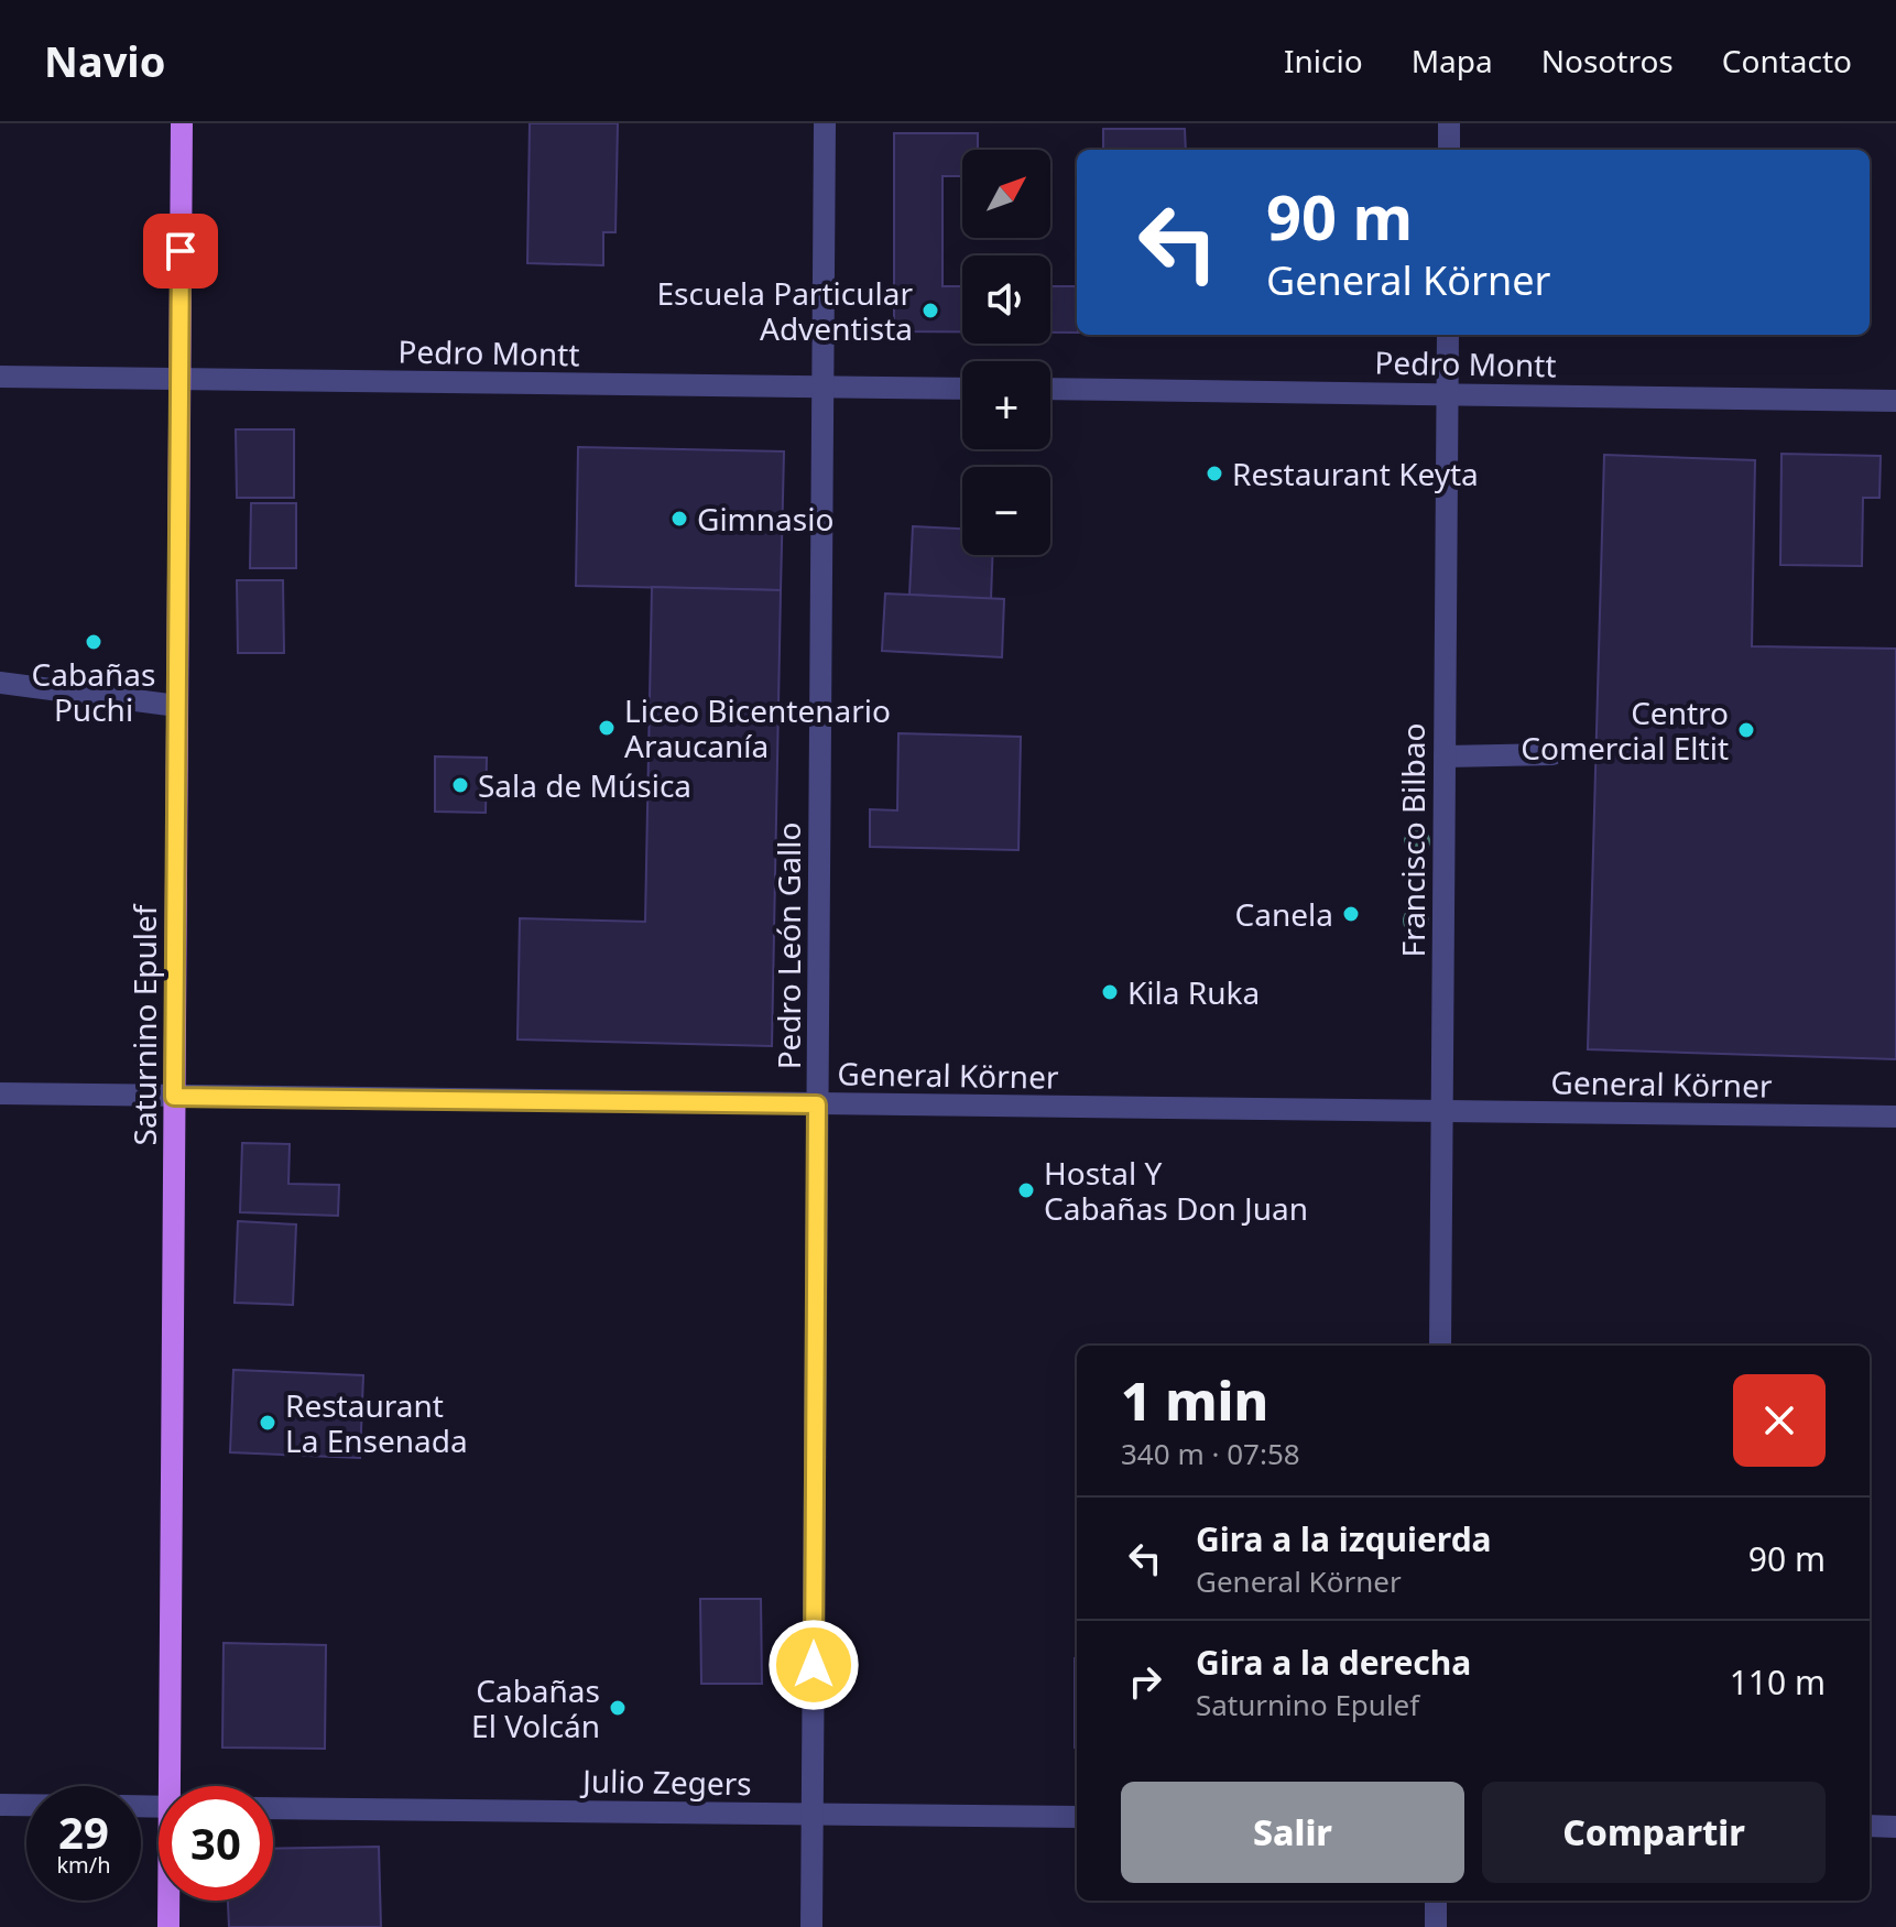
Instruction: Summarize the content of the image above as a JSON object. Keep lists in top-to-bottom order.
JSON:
{
  "streets": {
    "main road": ["Saturnino Epulef"],
    "street": [
      "Pedro Montt",
      "Francisco Bilbao",
      "Pedro León Gallo",
      "General Körner",
      "Julio Zegers"
    ]
  },
  "crossings": [
    ["Pedro Montt", "Francisco Bilbao"],
    ["Pedro Montt", "Pedro León Gallo"],
    ["Pedro Montt", "Saturnino Epulef"],
    ["Francisco Bilbao", "General Körner"],
    ["Pedro León Gallo", "General Körner"],
    ["Pedro León Gallo", "Julio Zegers"],
    ["Saturnino Epulef", "General Körner"]
  ],
  "places": [
    "Escuela Particular Adventista",
    "Restaurant Keyta",
    "Gimnasio",
    "Cabañas Puchi",
    "Liceo Bicentenario Araucanía",
    "Centro Comercial Eltit",
    "Sala de Música",
    "Canela",
    "Kila Ruka",
    "Hostal Y Cabañas Don Juan",
    "Restaurant La Ensenada",
    "Cabañas El Volcán"
  ],
  "north": "top right",
  "page": {
    "header": "Navio",
    "nav": [
      "Inicio",
      "Mapa",
      "Nosotros",
      "Contacto"
    ],
    "map_buttons": ["+", "−"],
    "turn": ["90 m", "General Körner"],
    "heading": ["1 min", "340 m · 07:58"],
    "list": [
      {
        "name": "Gira a la izquierda",
        "note": "General Körner",
        "value": "90 m"
      },
      {
        "name": "Gira a la derecha",
        "note": "Saturnino Epulef",
        "value": "110 m"
      }
    ],
    "buttons": ["Salir", "Compartir"],
    "speed": "29 km/h",
    "limit": "30"
  }
}
